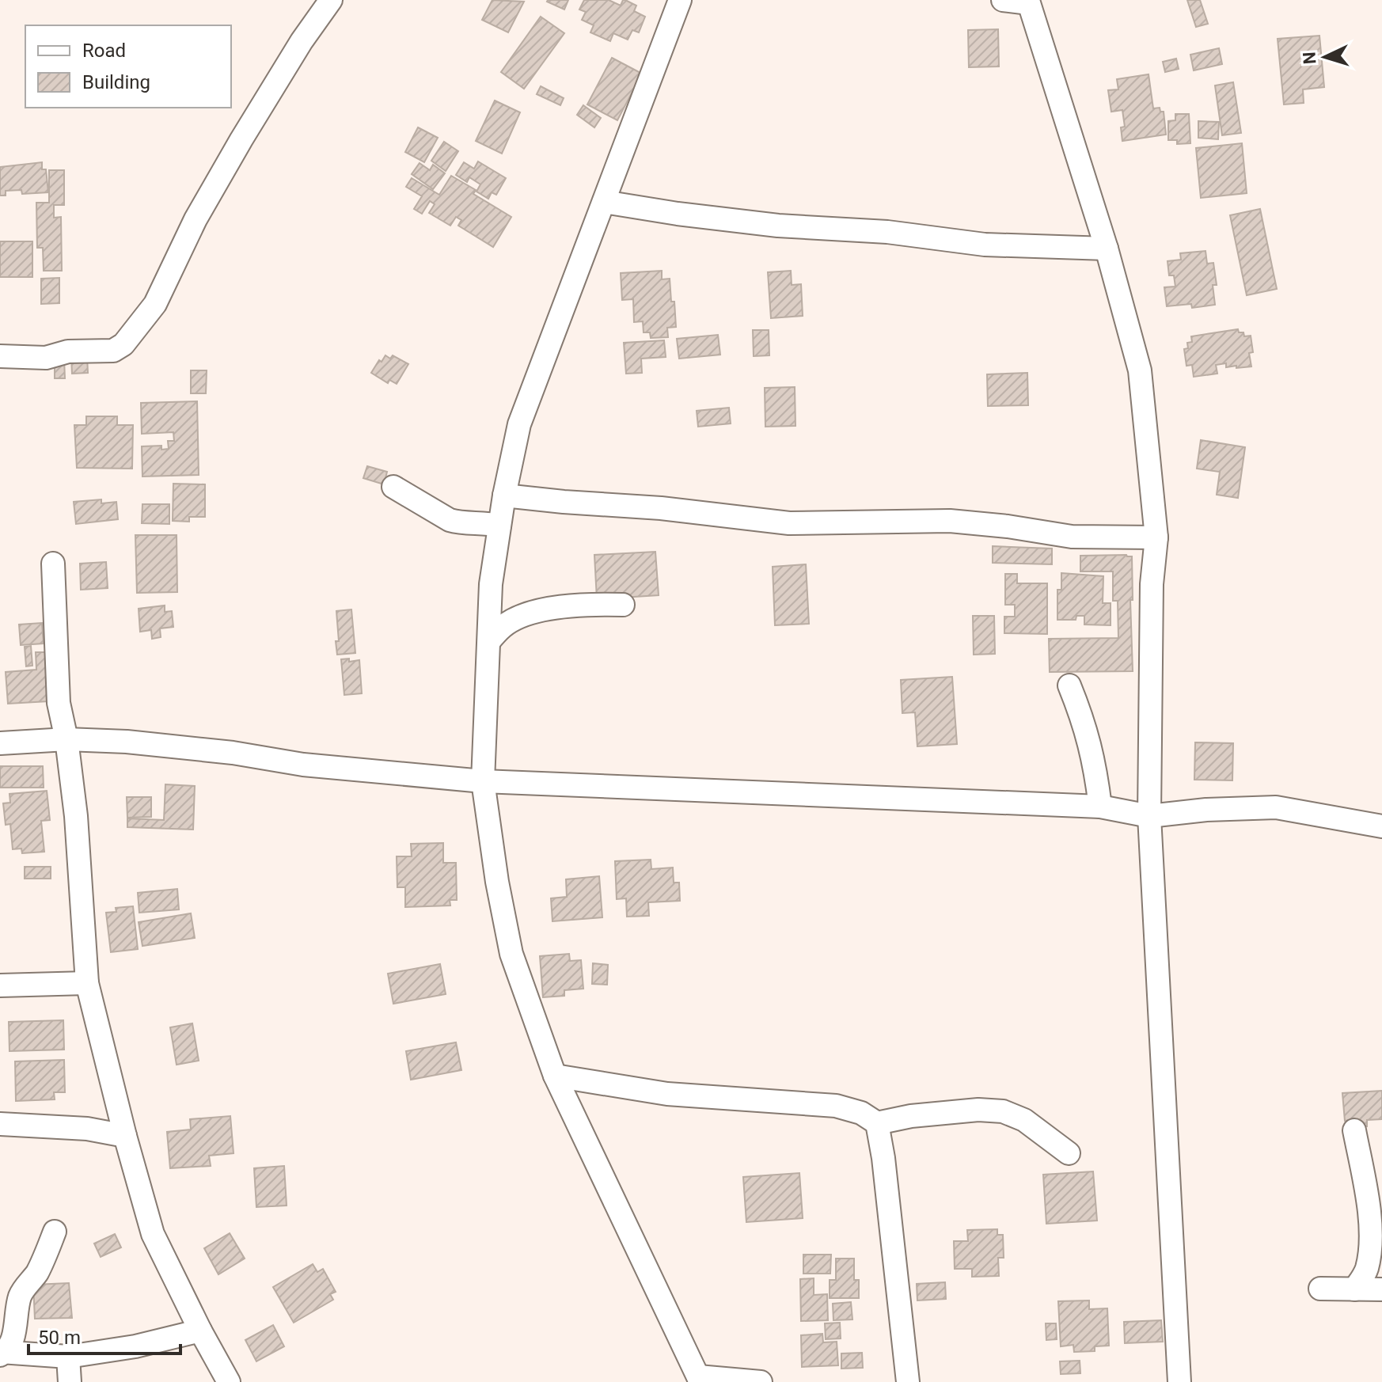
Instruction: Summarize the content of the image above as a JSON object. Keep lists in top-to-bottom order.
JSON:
{
  "legend": ["Road", "Building"],
  "scale_bar": "50 m",
  "north": "left"
}
